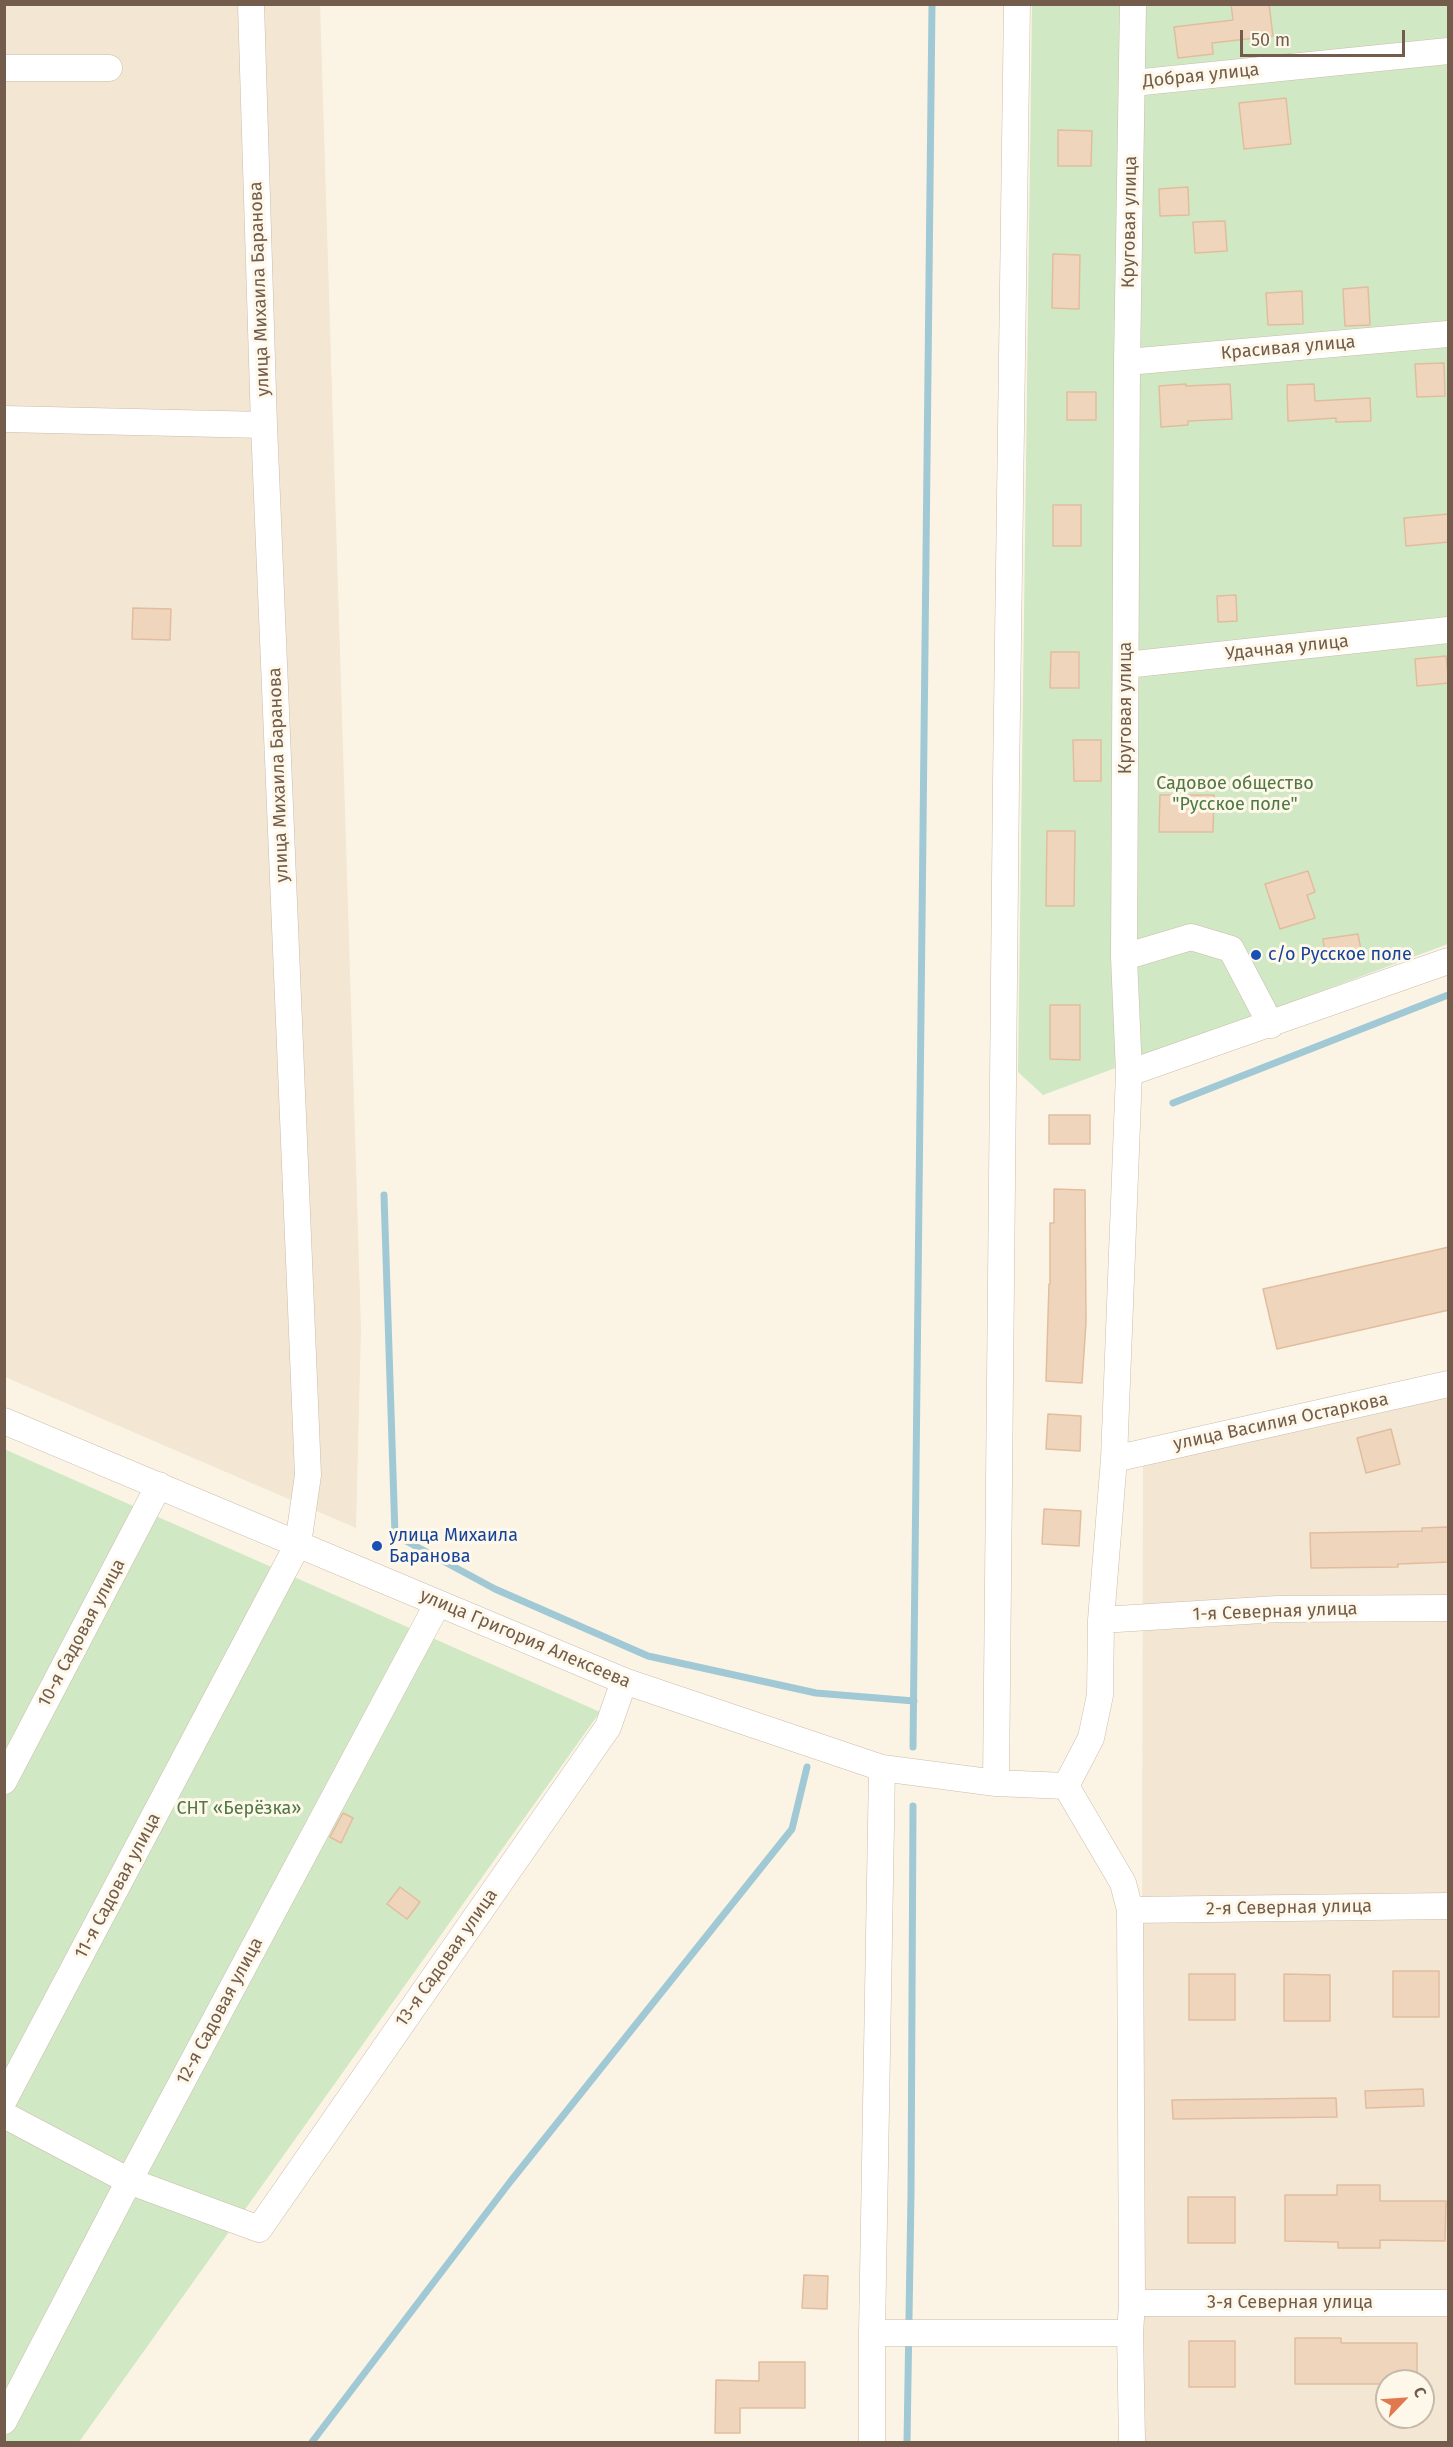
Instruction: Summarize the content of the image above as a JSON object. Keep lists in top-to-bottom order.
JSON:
{
  "streets": {
    "street": [
      "Добрая улица",
      "Круговая улица",
      "улица Михаила Баранова",
      "Красивая улица",
      "Удачная улица",
      "улица Василия Остаркова",
      "1-я Северная улица",
      "10-я Садовая улица",
      "улица Григория Алексеева",
      "11-я Садовая улица",
      "2-я Северная улица",
      "13-я Садовая улица",
      "12-я Садовая улица",
      "3-я Северная улица"
    ]
  },
  "crossings": [
    ["Добрая улица", "Круговая улица"],
    ["Круговая улица", "Красивая улица"],
    ["Круговая улица", "Удачная улица"],
    ["Круговая улица", "улица Василия Остаркова"],
    ["Круговая улица", "1-я Северная улица"],
    ["Круговая улица", "улица Григория Алексеева"],
    ["улица Михаила Баранова", "улица Григория Алексеева"],
    ["улица Михаила Баранова", "11-я Садовая улица"],
    ["10-я Садовая улица", "улица Григория Алексеева"],
    ["улица Григория Алексеева", "11-я Садовая улица"],
    ["улица Григория Алексеева", "13-я Садовая улица"],
    ["улица Григория Алексеева", "12-я Садовая улица"],
    ["13-я Садовая улица", "12-я Садовая улица"]
  ],
  "parks": ["Садовое общество \"Русское поле\"", "СНТ «Берёзка»"],
  "places": ["с/о Русское поле", "улица Михаила Баранова"],
  "scale_bar": "50 m",
  "north": "top right"
}
